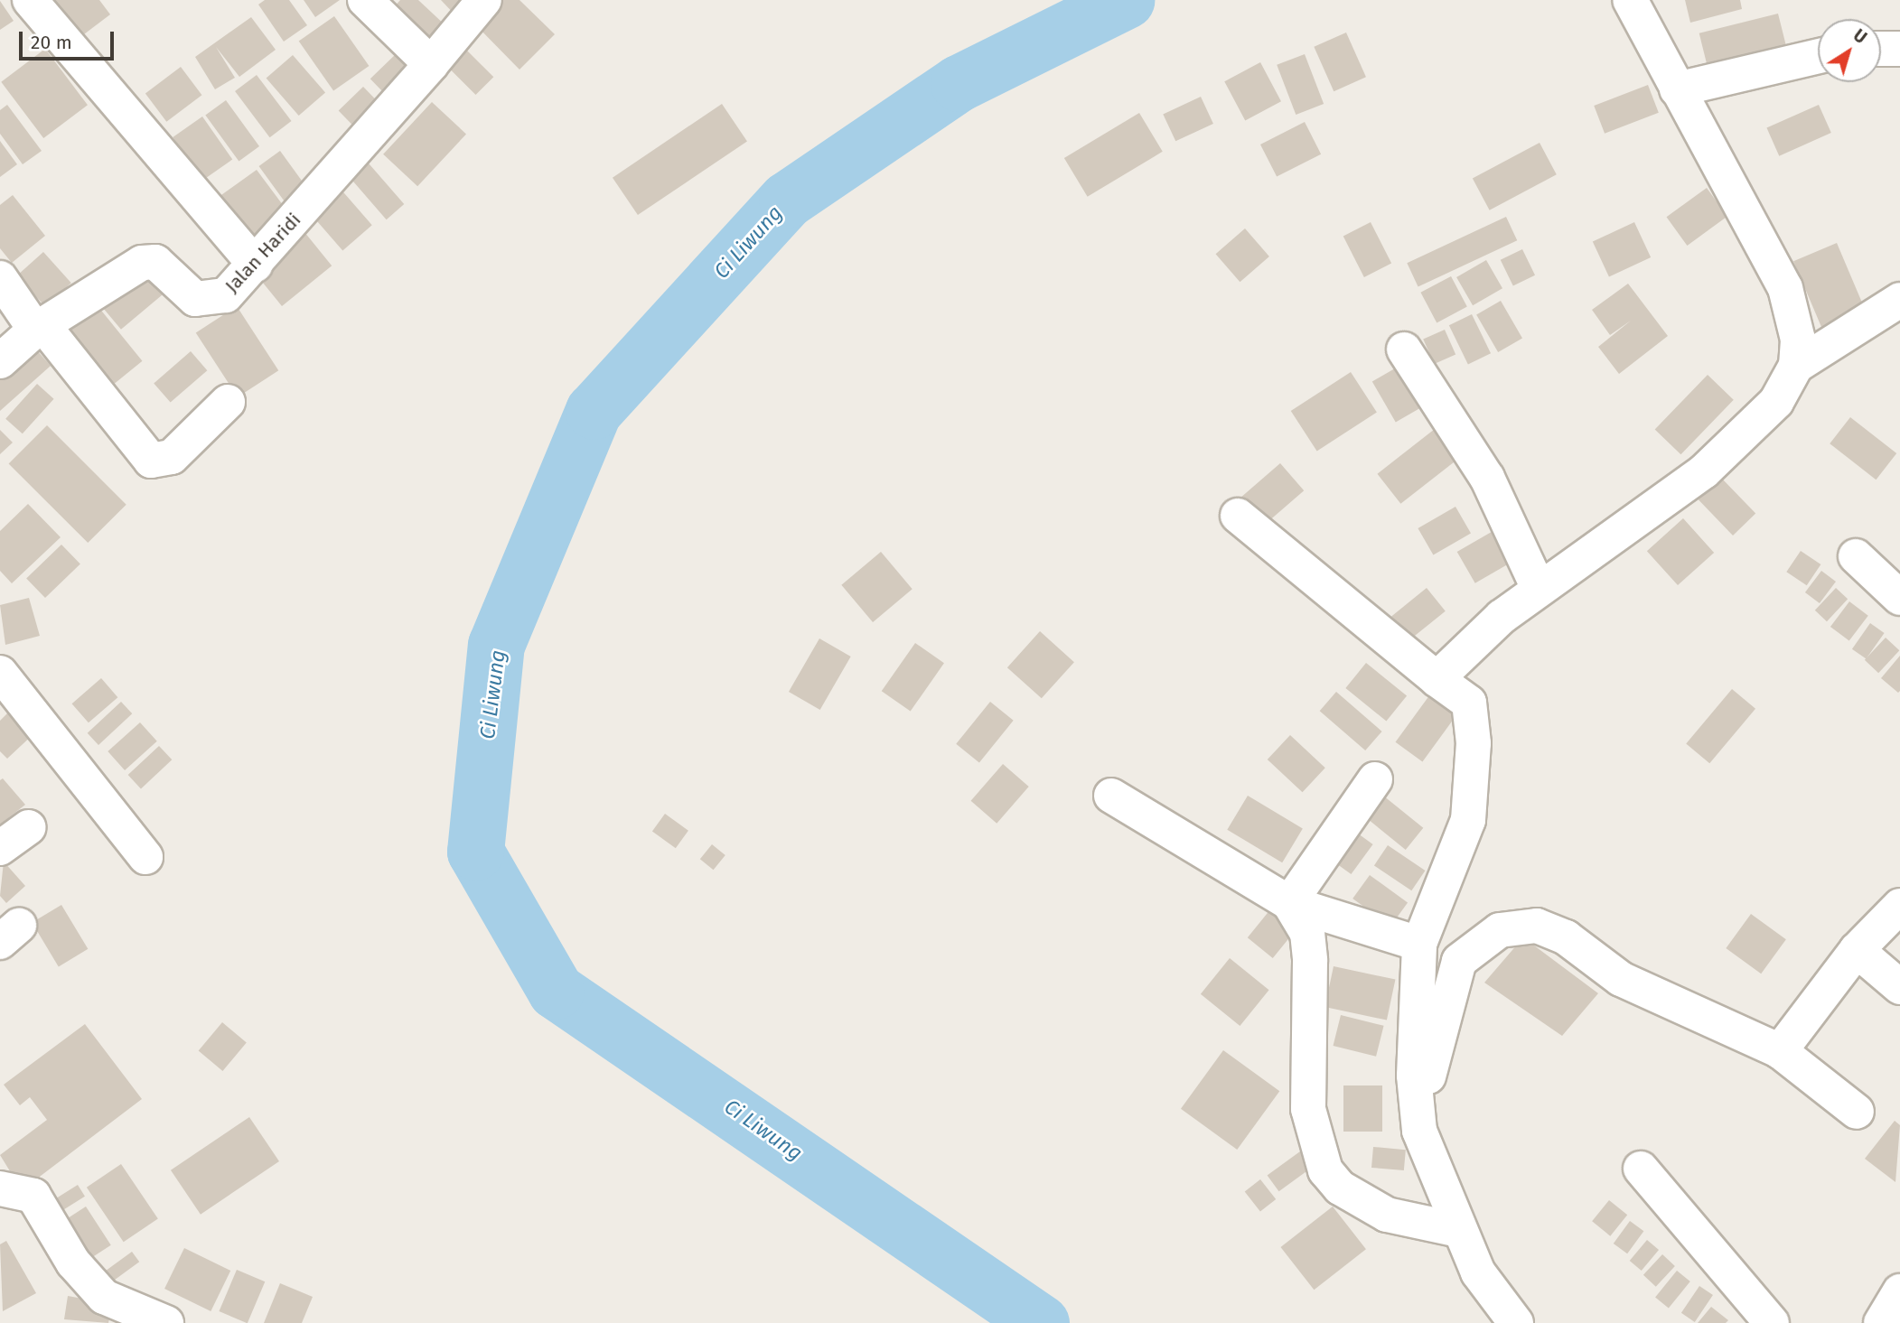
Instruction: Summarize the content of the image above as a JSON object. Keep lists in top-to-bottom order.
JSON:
{
  "streets": {
    "street": ["Jalan Haridi"]
  },
  "water": ["Ci Liwung"],
  "scale_bar": "20 m",
  "north": "top right"
}
